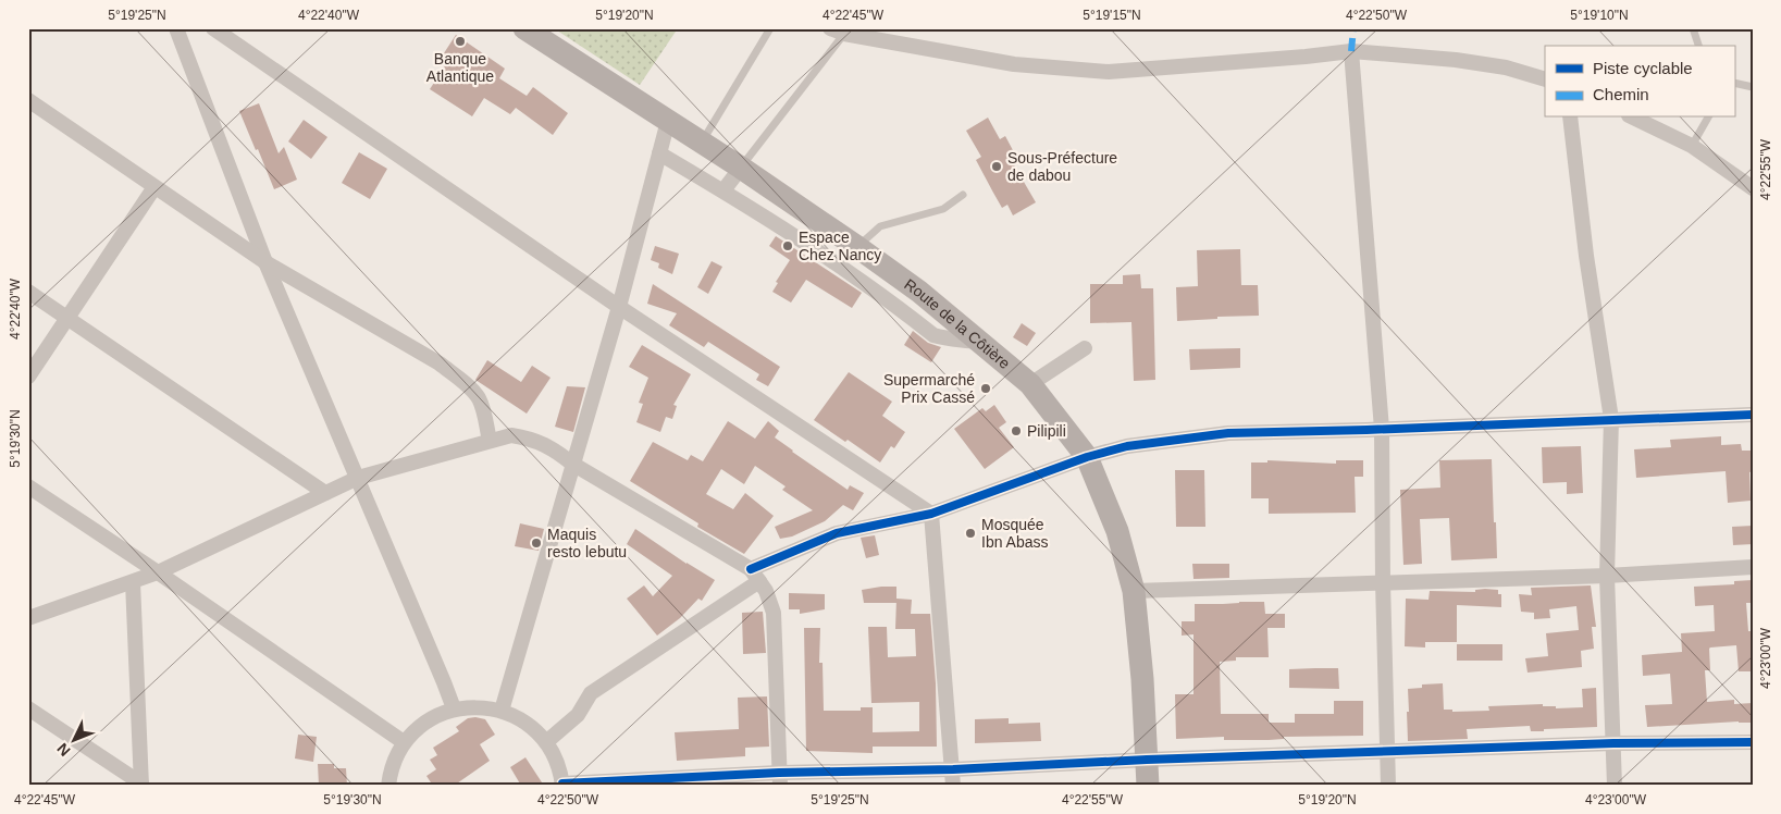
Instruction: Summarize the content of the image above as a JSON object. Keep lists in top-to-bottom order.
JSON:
{
  "streets": {
    "main road": ["Route de la Côtière"]
  },
  "places": [
    "Banque Atlantique",
    "Sous-Préfecture de dabou",
    "Espace Chez Nancy",
    "Supermarché Prix Cassé",
    "Pilipili",
    "Mosquée Ibn Abass",
    "Maquis resto lebutu"
  ],
  "legend": ["Piste cyclable", "Chemin"],
  "north": "bottom left",
  "coordinates": [
    "5°19'25\"N",
    "4°22'40\"W",
    "5°19'20\"N",
    "4°22'45\"W",
    "5°19'15\"N",
    "4°22'50\"W",
    "5°19'10\"N",
    "4°22'55\"W",
    "5°19'30\"N",
    "4°23'00\"W"
  ]
}
